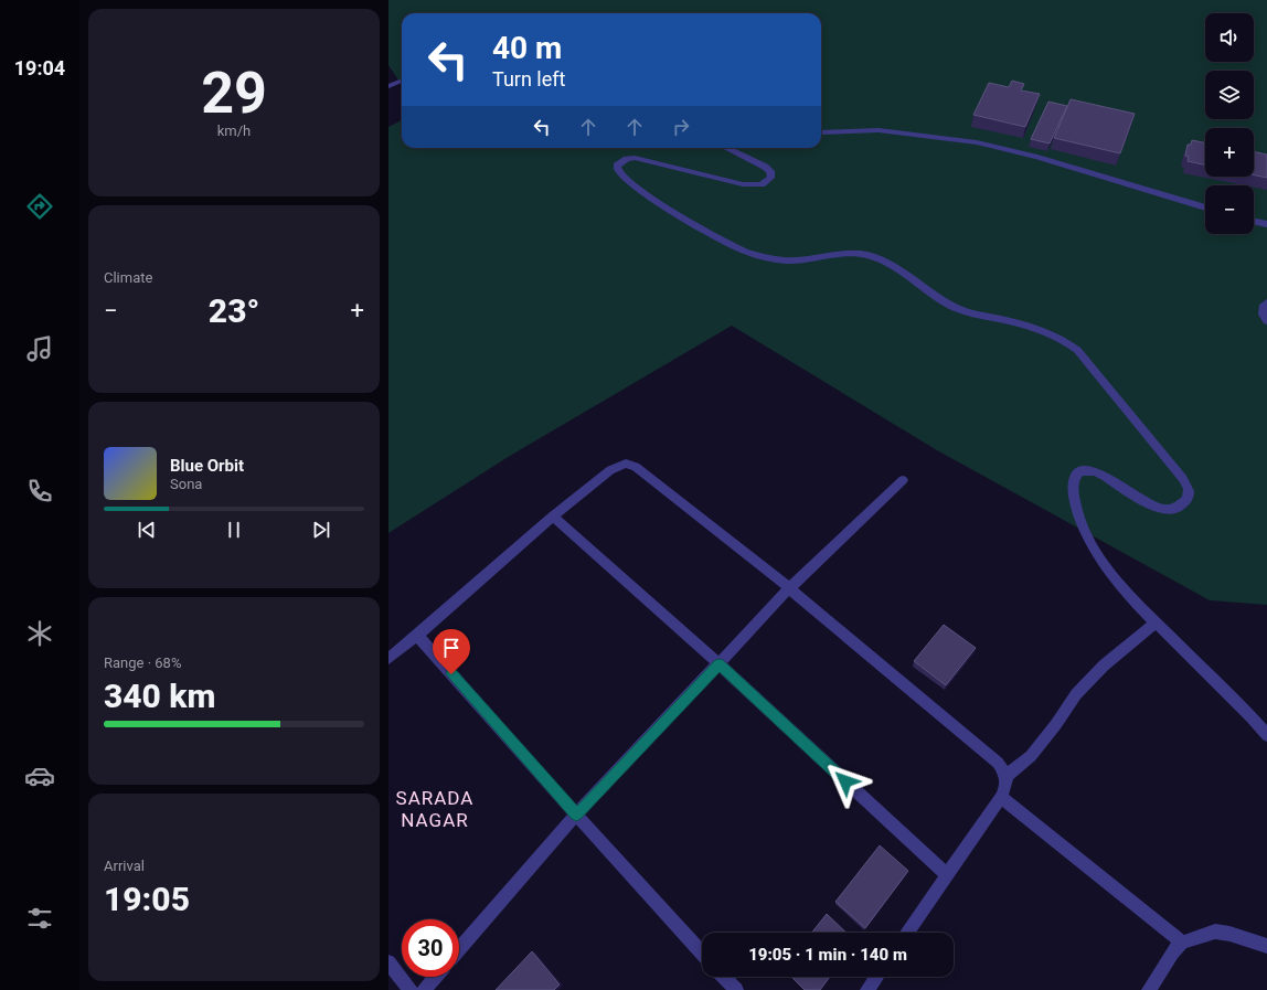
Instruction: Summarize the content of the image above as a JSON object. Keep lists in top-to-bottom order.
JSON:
{
  "districts": ["SARADA NAGAR"],
  "page": {
    "tabs": "19:04",
    "tile": [
      ["29", "km/h"],
      "Climate",
      ["Range · 68%", "340 km"],
      ["Arrival", "19:05"]
    ],
    "map_buttons": ["+", "−"],
    "turn": ["40 m", "Turn left"],
    "heat": ["−", "23°", "+"],
    "song": ["Blue Orbit", "Sona"],
    "limit": "30",
    "trip": "19:05 · 1 min · 140 m"
  }
}
